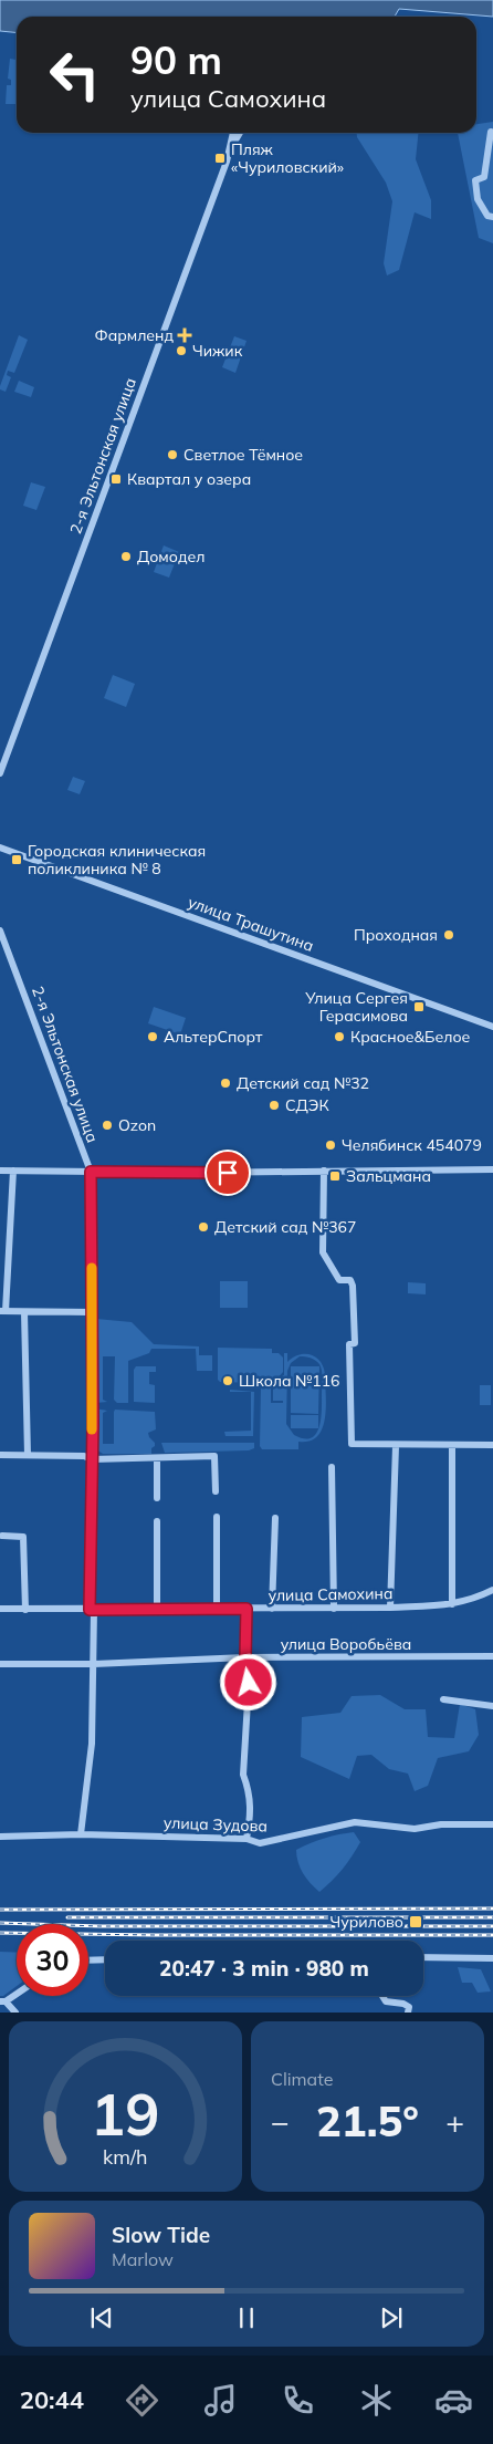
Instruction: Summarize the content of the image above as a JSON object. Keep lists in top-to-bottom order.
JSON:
{
  "streets": {
    "street": [
      "2-я Эльтонская улица",
      "улица Трашутина",
      "улица Самохина",
      "улица Воробьёва",
      "улица Зудова"
    ]
  },
  "crossings": [
    ["2-я Эльтонская улица", "улица Самохина"],
    ["2-я Эльтонская улица", "улица Воробьёва"],
    ["2-я Эльтонская улица", "улица Зудова"]
  ],
  "places": {
    "transit": [
      "Пляж «Чуриловский»",
      "Квартал у озера",
      "Городская клиническая поликлиника № 8",
      "Улица Сергея Герасимова",
      "Зальцмана",
      "Чурилово"
    ],
    "health": ["Фармленд"],
    "other": [
      "Чижик",
      "Светлое Тёмное",
      "Домодел",
      "Проходная",
      "АльтерСпорт",
      "Красное&Белое",
      "Детский сад №32",
      "СДЭК",
      "Ozon",
      "Челябинск 454079",
      "Детский сад №367",
      "Школа №116"
    ]
  },
  "page": {
    "turn": ["90 m", "улица Самохина"],
    "limit": "30",
    "trip": "20:47 · 3 min · 980 m",
    "tile": "Climate",
    "heat": ["−", "21.5°", "+"],
    "song": ["Slow Tide", "Marlow"],
    "tabs": "20:44",
    "gauge": ["19", "km/h"]
  }
}
